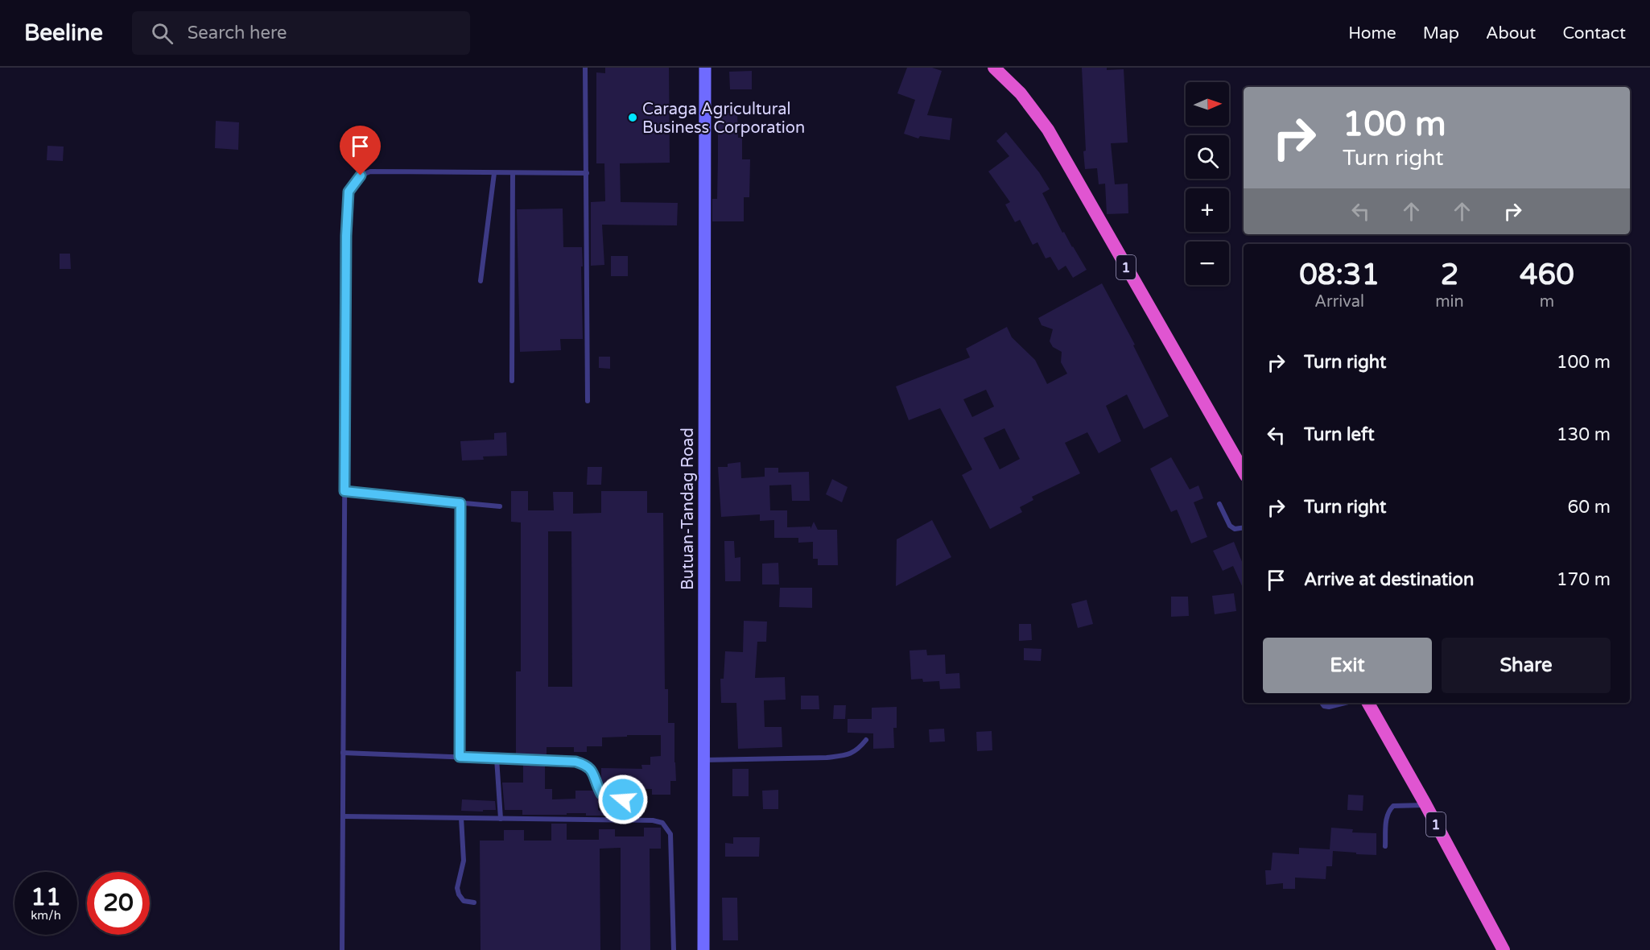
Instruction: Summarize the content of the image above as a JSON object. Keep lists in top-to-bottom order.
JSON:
{
  "streets": {
    "highway": ["1"],
    "main road": ["Butuan-Tandag Road"]
  },
  "places": ["Caraga Agricultural Business Corporation"],
  "north": "right",
  "page": {
    "header": "Beeline",
    "search": "Search here",
    "nav": [
      "Home",
      "Map",
      "About",
      "Contact"
    ],
    "map_buttons": ["+", "−"],
    "turn": ["100 m", "Turn right"],
    "eta": [
      "08:31",
      "Arrival",
      "2",
      "min",
      "460",
      "m"
    ],
    "list": [
      {
        "name": "Turn right",
        "value": "100 m"
      },
      {
        "name": "Turn left",
        "value": "130 m"
      },
      {
        "name": "Turn right",
        "value": "60 m"
      },
      {
        "name": "Arrive at destination",
        "value": "170 m"
      }
    ],
    "buttons": ["Exit", "Share"],
    "speed": "11 km/h",
    "limit": "20"
  }
}
